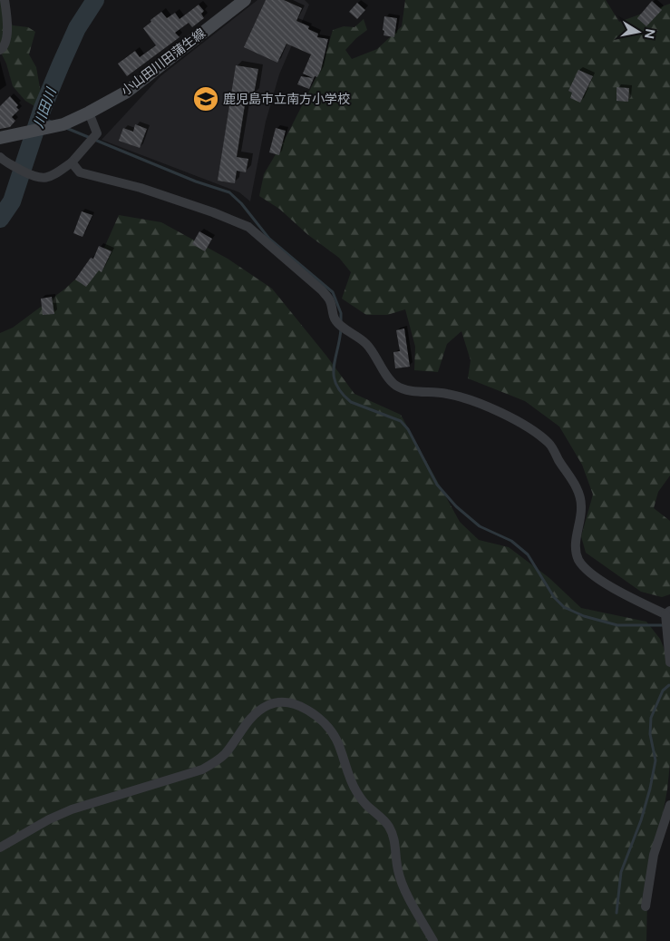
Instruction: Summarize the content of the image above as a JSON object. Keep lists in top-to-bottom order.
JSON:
{
  "streets": {
    "main road": ["小山田川田蒲生線"]
  },
  "water": ["川田川"],
  "places": {
    "school or university": ["鹿児島市立南方小学校"]
  },
  "north": "right"
}
